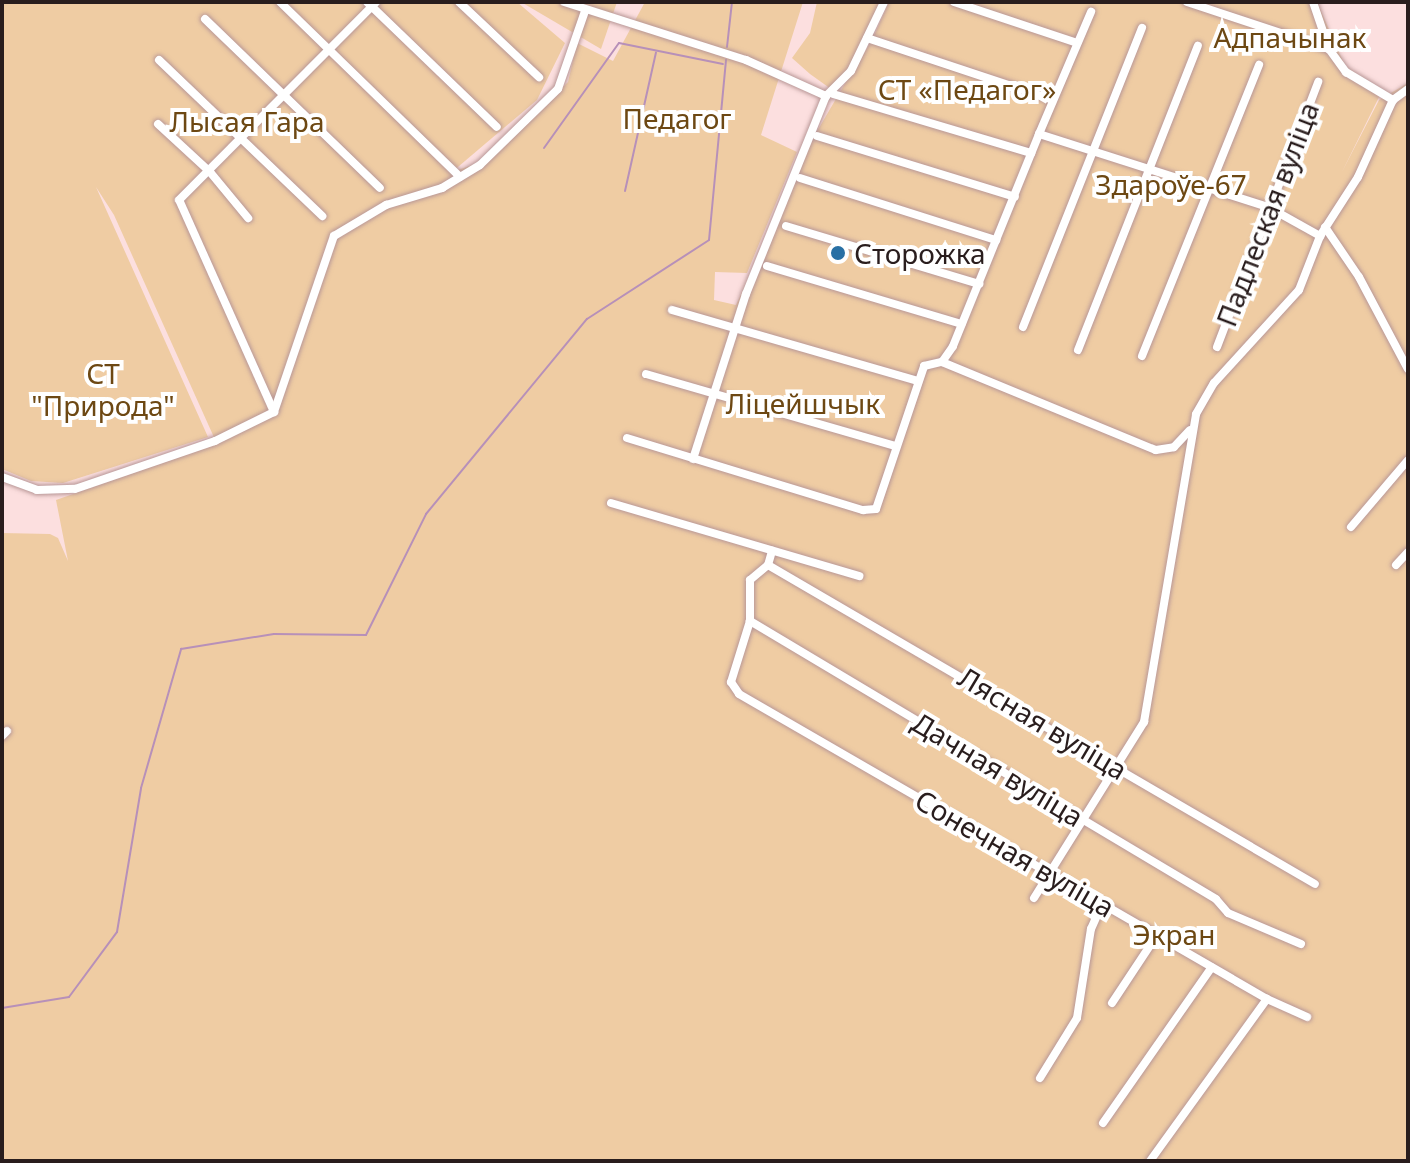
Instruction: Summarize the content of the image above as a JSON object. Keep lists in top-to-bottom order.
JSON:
{
  "streets": {
    "street": [
      "Падлеская вуліца",
      "Лясная вуліца",
      "Дачная вуліца",
      "Сонечная вуліца"
    ]
  },
  "crossings": [
    ["Дачная вуліца", "Сонечная вуліца"]
  ],
  "parks": [
    "Адпачынак",
    "СТ «Педагог»",
    "Педагог",
    "Лысая Гара",
    "Здароўе-67",
    "СТ \"Природа\"",
    "Ліцейшчык",
    "Экран"
  ],
  "places": ["Сторожка"]
}
